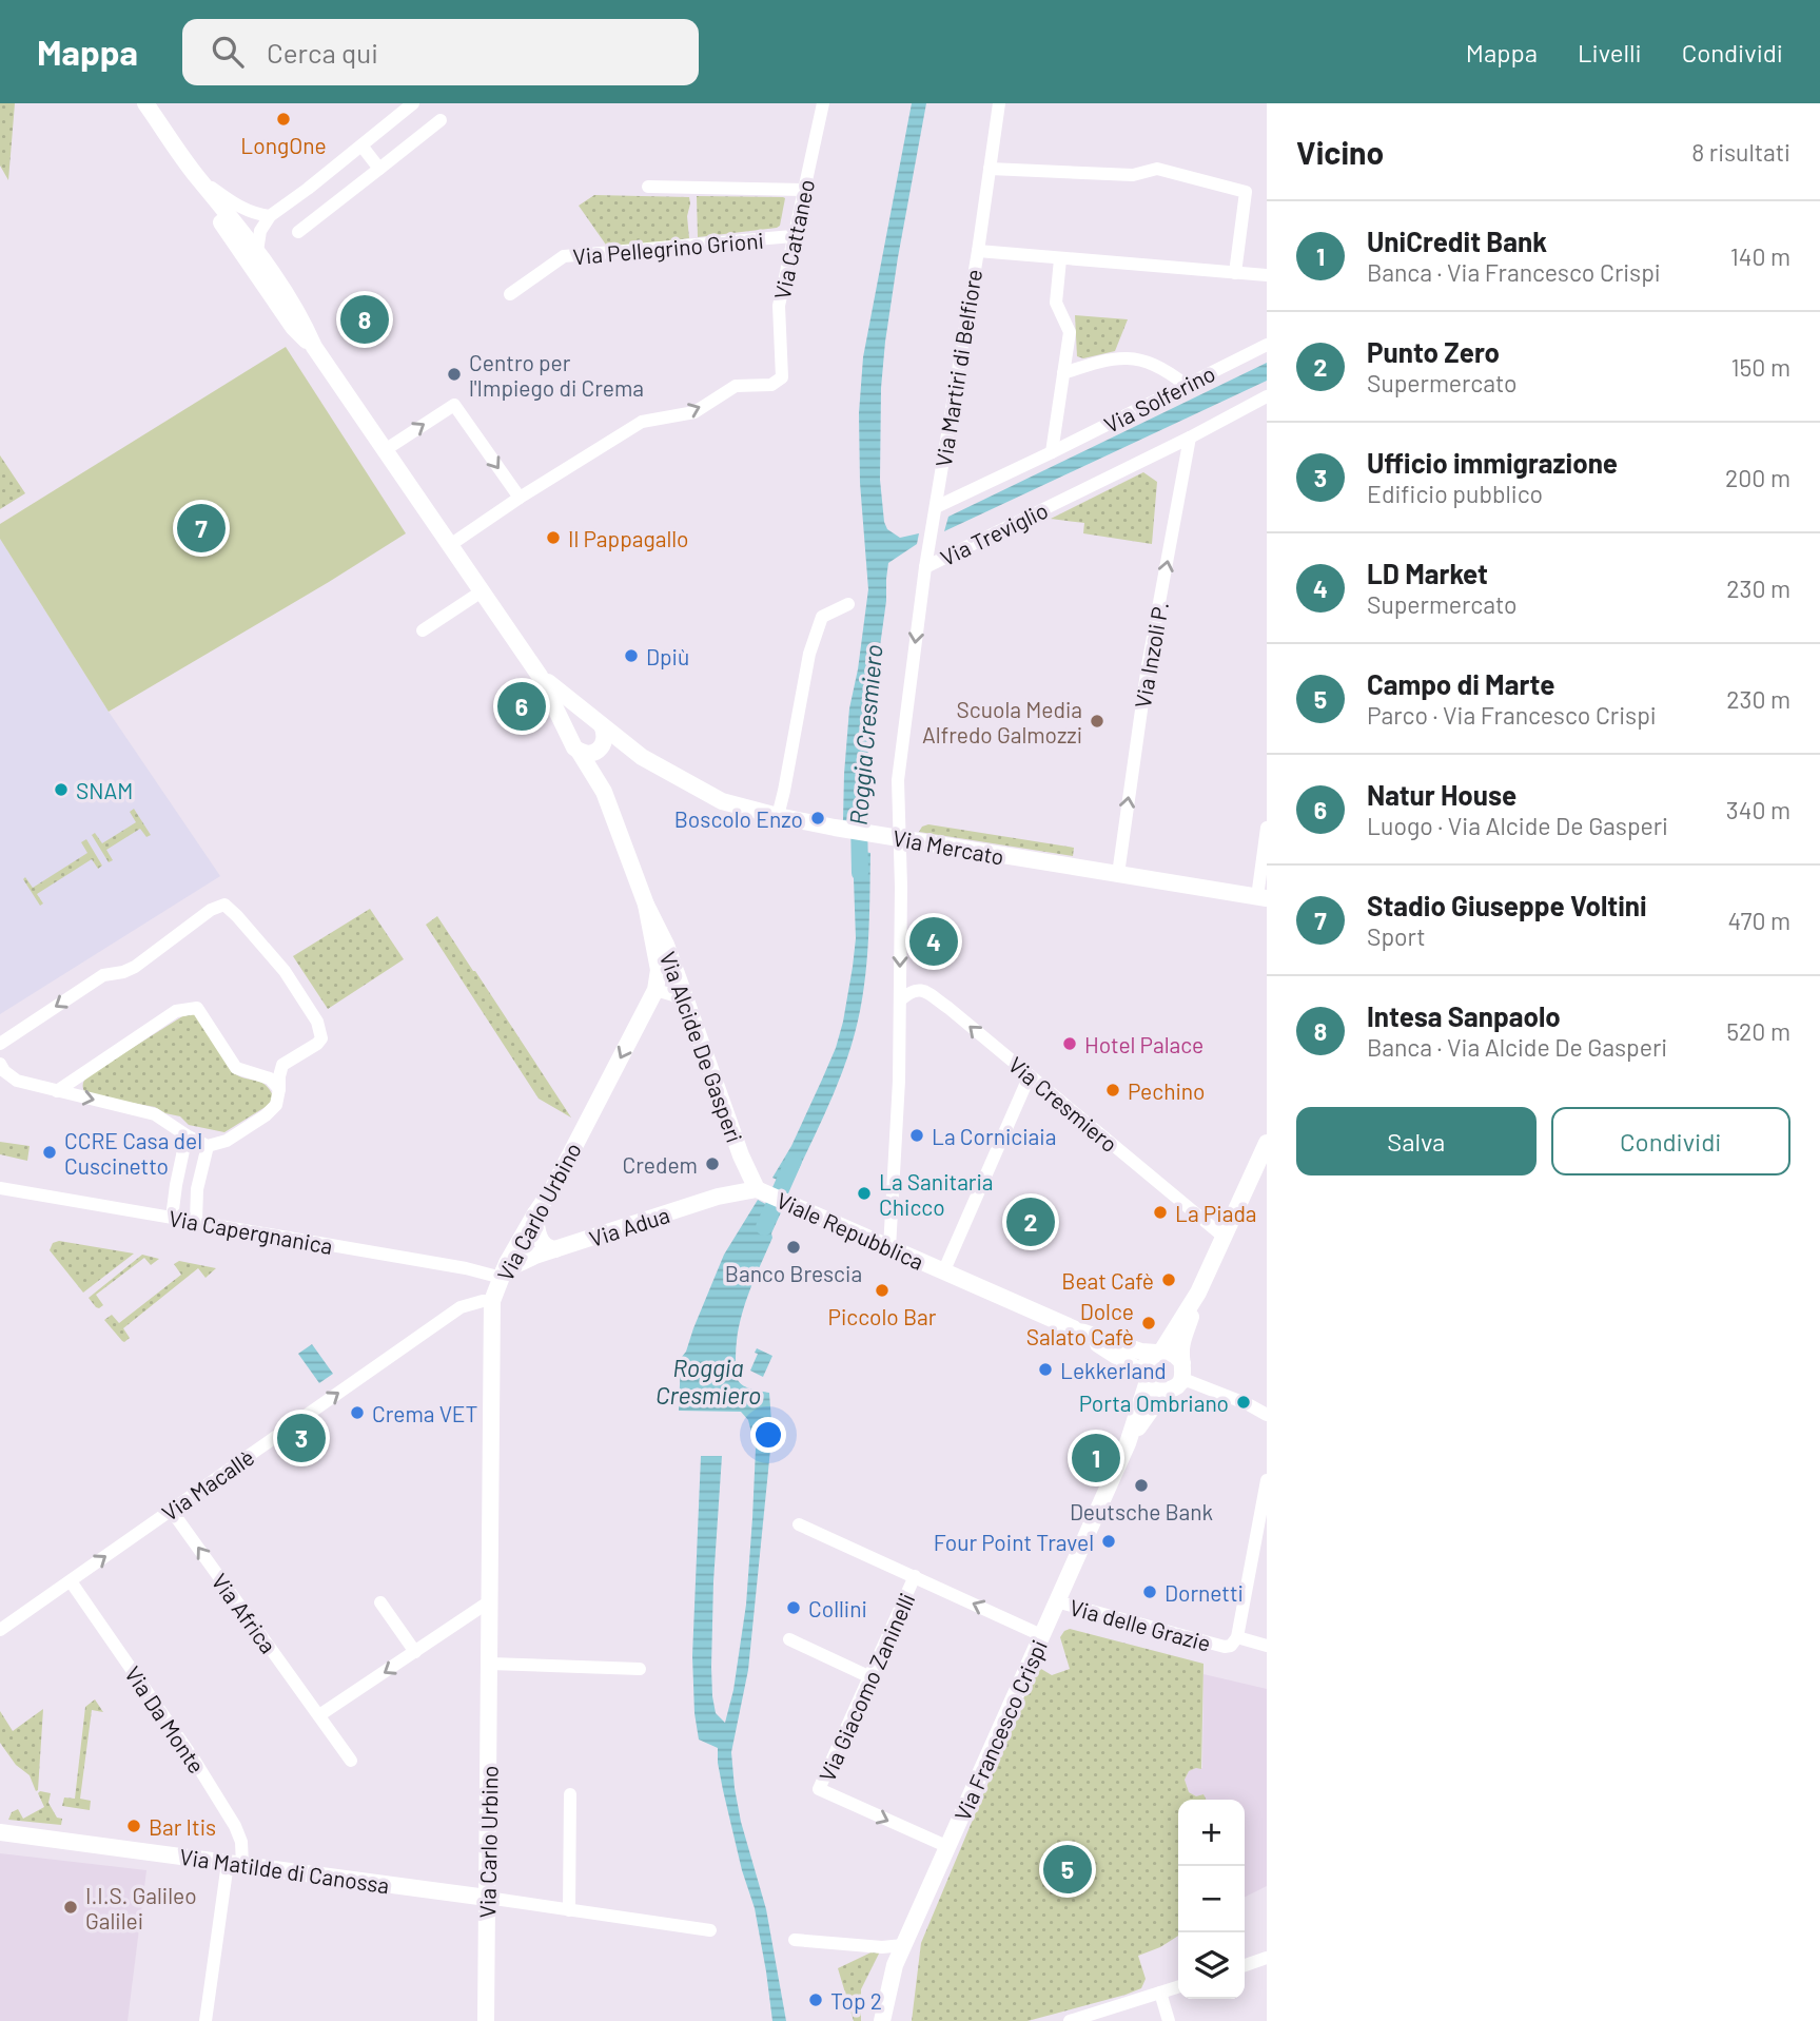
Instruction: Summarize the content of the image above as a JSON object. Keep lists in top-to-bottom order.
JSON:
{
  "streets": {
    "street": [
      "Via Cattaneo",
      "Via Pellegrino Grioni",
      "Via Martiri di Belfiore",
      "Via Solferino",
      "Via Treviglio",
      "Via Inzoli P.",
      "Via Mercato",
      "Via Alcide De Gasperi",
      "Via Cresmiero",
      "Via Carlo Urbino",
      "Via Adua",
      "Viale Repubblica",
      "Via Capergnanica",
      "Via Macallè",
      "Via Africa",
      "Via delle Grazie",
      "Via Giacomo Zaninelli",
      "Via Da Monte",
      "Via Francesco Crispi",
      "Via Matilde di Canossa"
    ]
  },
  "crossings": [
    ["Via Cattaneo", "Via Pellegrino Grioni"],
    ["Via Martiri di Belfiore", "Via Solferino"],
    ["Via Martiri di Belfiore", "Via Treviglio"],
    ["Via Treviglio", "Via Inzoli P."],
    ["Via Treviglio", "Via Mercato"],
    ["Via Treviglio", "Via Cresmiero"],
    ["Via Treviglio", "Viale Repubblica"],
    ["Via Inzoli P.", "Via Mercato"],
    ["Via Mercato", "Via Alcide De Gasperi"],
    ["Via Alcide De Gasperi", "Via Carlo Urbino"],
    ["Via Alcide De Gasperi", "Via Adua"],
    ["Via Alcide De Gasperi", "Viale Repubblica"],
    ["Via Cresmiero", "Viale Repubblica"],
    ["Via Carlo Urbino", "Via Adua"],
    ["Via Carlo Urbino", "Via Capergnanica"],
    ["Via Carlo Urbino", "Via Macallè"],
    ["Via Carlo Urbino", "Via Matilde di Canossa"],
    ["Via Adua", "Viale Repubblica"],
    ["Via Adua", "Via Capergnanica"],
    ["Via Macallè", "Via Africa"],
    ["Via Macallè", "Via Da Monte"],
    ["Via delle Grazie", "Via Francesco Crispi"],
    ["Via Giacomo Zaninelli", "Via Francesco Crispi"],
    ["Via Da Monte", "Via Matilde di Canossa"]
  ],
  "one_way": [
    "Via Cattaneo",
    "Via Inzoli P.",
    "Via Cresmiero",
    "Via Macallè",
    "Via Africa"
  ],
  "water": ["Roggia Cresmiero"],
  "places": [
    "LongOne",
    "Centro per l'Impiego di Crema",
    "Il Pappagallo",
    "Dpiù",
    "Scuola Media Alfredo Galmozzi",
    "SNAM",
    "Boscolo Enzo",
    "Hotel Palace",
    "Pechino",
    "La Corniciaia",
    "CCRE Casa del Cuscinetto",
    "Credem",
    "La Sanitaria Chicco",
    "La Piada",
    "Banco Brescia",
    "Beat Cafè",
    "Piccolo Bar",
    "Dolce Salato Cafè",
    "Lekkerland",
    "Porta Ombriano",
    "Crema VET",
    "Deutsche Bank",
    "Four Point Travel",
    "Dornetti",
    "Collini",
    "Bar Itis",
    "I.I.S. Galileo Galilei",
    "Top 2"
  ],
  "page": {
    "header": "Mappa",
    "search": "Cerca qui",
    "nav": ["Mappa", "Livelli", "Condividi"],
    "heading": ["Vicino", "8 risultati"],
    "list": [
      {
        "mark": "1",
        "name": "UniCredit Bank",
        "note": "Banca · Via Francesco Crispi",
        "value": "140 m"
      },
      {
        "mark": "2",
        "name": "Punto Zero",
        "note": "Supermercato",
        "value": "150 m"
      },
      {
        "mark": "3",
        "name": "Ufficio immigrazione",
        "note": "Edificio pubblico",
        "value": "200 m"
      },
      {
        "mark": "4",
        "name": "LD Market",
        "note": "Supermercato",
        "value": "230 m"
      },
      {
        "mark": "5",
        "name": "Campo di Marte",
        "note": "Parco · Via Francesco Crispi",
        "value": "230 m"
      },
      {
        "mark": "6",
        "name": "Natur House",
        "note": "Luogo · Via Alcide De Gasperi",
        "value": "340 m"
      },
      {
        "mark": "7",
        "name": "Stadio Giuseppe Voltini",
        "note": "Sport",
        "value": "470 m"
      },
      {
        "mark": "8",
        "name": "Intesa Sanpaolo",
        "note": "Banca · Via Alcide De Gasperi",
        "value": "520 m"
      }
    ],
    "pins": [
      "8",
      "7",
      "6",
      "4",
      "2",
      "3",
      "1",
      "5"
    ],
    "buttons": ["Salva", "Condividi"],
    "map_buttons": ["+", "−"]
  }
}
